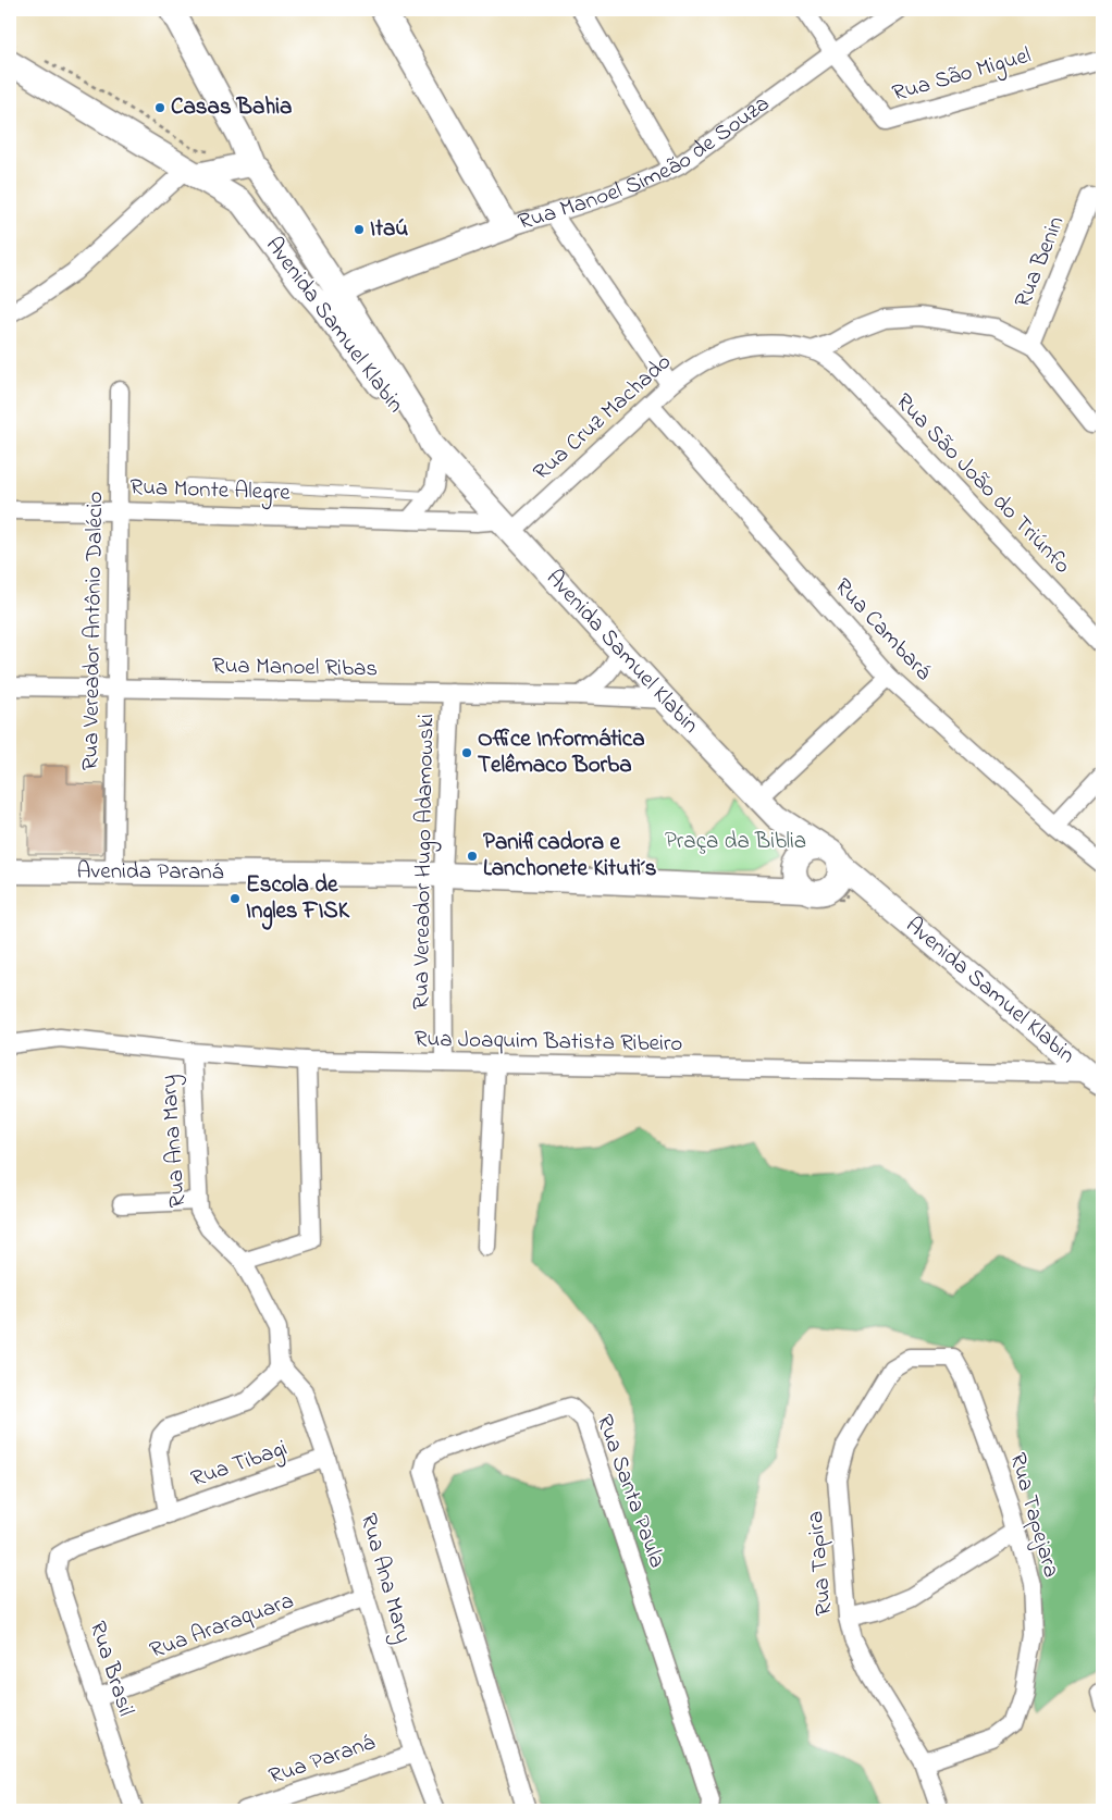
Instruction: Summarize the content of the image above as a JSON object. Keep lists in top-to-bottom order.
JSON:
{
  "streets": {
    "main road": ["Rua Manoel Simeão de Souza", "Avenida Samuel Klabin", "Avenida Paraná"],
    "street": [
      "Rua São Miguel",
      "Rua Benin",
      "Rua Cruz Machado",
      "Rua São João do Triúnfo",
      "Rua Monte Alegre",
      "Rua Cambará",
      "Rua Vereador Antônio Dalécio",
      "Rua Manoel Ribas",
      "Rua Vereador Hugo Adamowski",
      "Rua Joaquim Batista Ribeiro",
      "Rua Ana Mary",
      "Rua Tibagi",
      "Rua Santa Paula",
      "Rua Tapejara",
      "Rua Tapira",
      "Rua Araraquara",
      "Rua Brasil",
      "Rua Paraná"
    ]
  },
  "crossings": [
    ["Rua São Miguel", "Rua Manoel Simeão de Souza"],
    ["Rua Manoel Simeão de Souza", "Avenida Samuel Klabin"],
    ["Avenida Samuel Klabin", "Rua Cruz Machado"],
    ["Avenida Samuel Klabin", "Rua Monte Alegre"],
    ["Avenida Samuel Klabin", "Rua Manoel Ribas"],
    ["Avenida Samuel Klabin", "Avenida Paraná"],
    ["Avenida Samuel Klabin", "Rua Joaquim Batista Ribeiro"],
    ["Rua Cruz Machado", "Rua São João do Triúnfo"],
    ["Rua Cruz Machado", "Rua Monte Alegre"],
    ["Rua Cruz Machado", "Rua Cambará"],
    ["Rua Monte Alegre", "Rua Vereador Antônio Dalécio"],
    ["Rua Vereador Antônio Dalécio", "Rua Manoel Ribas"],
    ["Rua Vereador Antônio Dalécio", "Avenida Paraná"],
    ["Rua Manoel Ribas", "Rua Vereador Hugo Adamowski"],
    ["Rua Vereador Hugo Adamowski", "Avenida Paraná"],
    ["Rua Vereador Hugo Adamowski", "Rua Joaquim Batista Ribeiro"],
    ["Rua Joaquim Batista Ribeiro", "Rua Ana Mary"],
    ["Rua Ana Mary", "Rua Tibagi"],
    ["Rua Ana Mary", "Rua Araraquara"],
    ["Rua Ana Mary", "Rua Paraná"],
    ["Rua Tibagi", "Rua Brasil"],
    ["Rua Tapejara", "Rua Tapira"],
    ["Rua Araraquara", "Rua Brasil"]
  ],
  "parks": ["Praça da Biblia"],
  "places": [
    "Casas Bahia",
    "Itaú",
    "Office Informática Telêmaco Borba",
    "Panificadora e Lanchonete Kituti´s",
    "Escola de Ingles FISK"
  ]
}
